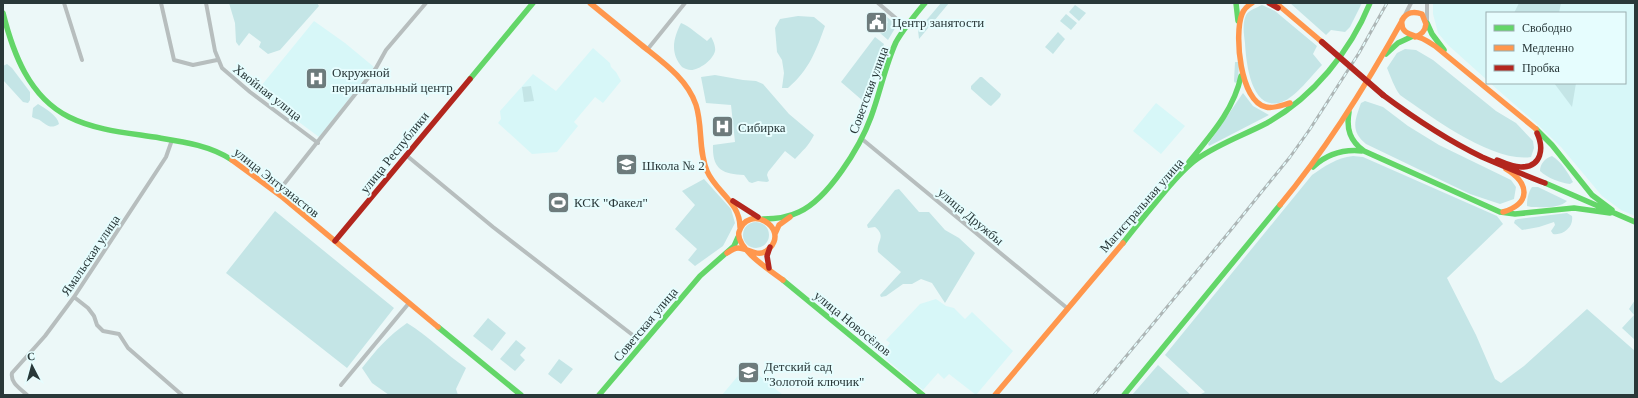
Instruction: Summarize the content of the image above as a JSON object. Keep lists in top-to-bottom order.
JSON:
{
  "streets": {
    "main road": [
      "Советская улица",
      "улица Республики",
      "улица Энтузиастов",
      "Магистральная улица",
      "улица Новосёлов"
    ],
    "street": ["Хвойная улица", "улица Дружбы", "Ямальская улица"]
  },
  "crossings": [
    ["Советская улица", "улица Дружбы"],
    ["Советская улица", "улица Новосёлов"],
    ["улица Республики", "улица Энтузиастов"],
    ["улица Энтузиастов", "Ямальская улица"],
    ["Магистральная улица", "улица Дружбы"]
  ],
  "places": {
    "public building": ["Центр занятости"],
    "hospital": ["Окружной перинатальный центр", "Сибирка"],
    "school or university": ["Школа № 2", "Детский сад \"Золотой ключик\""],
    "sports": ["КСК \"Факел\""]
  },
  "legend": ["Свободно", "Медленно", "Пробка"],
  "north": "top"
}
